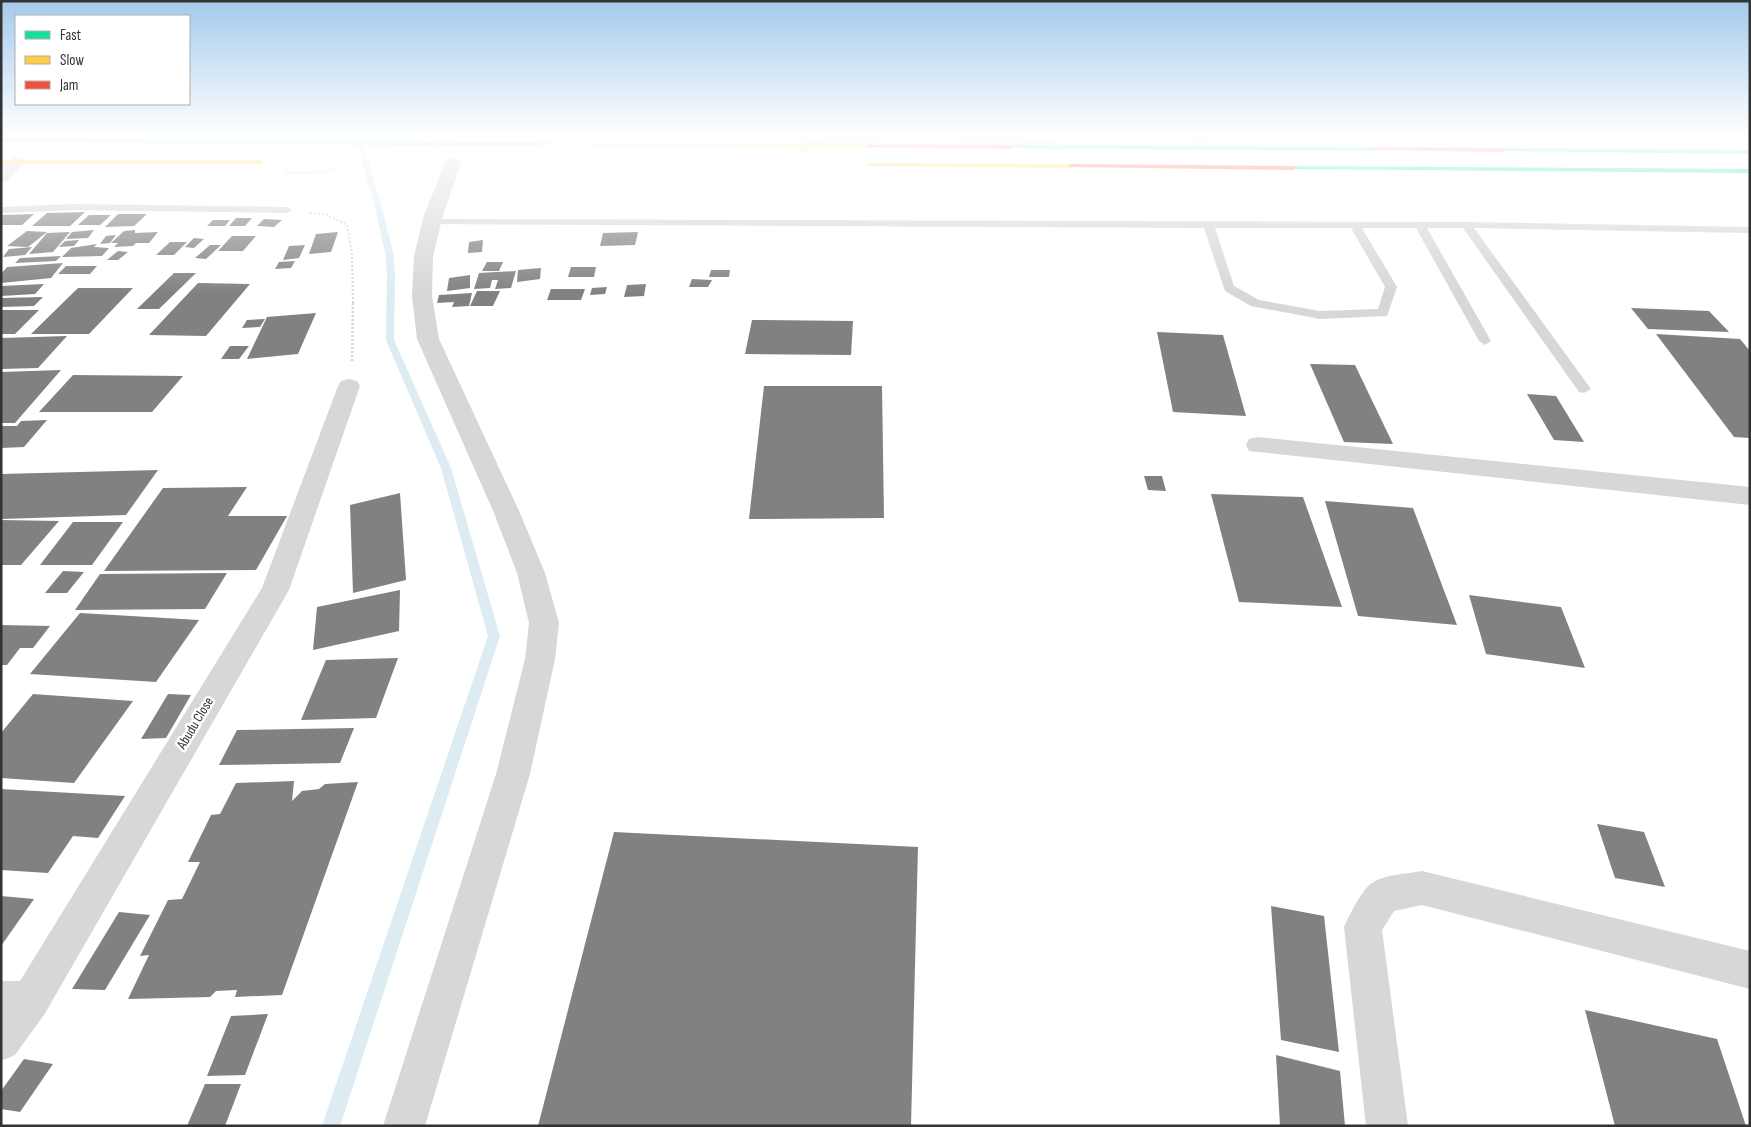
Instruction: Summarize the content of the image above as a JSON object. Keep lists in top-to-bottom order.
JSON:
{
  "streets": {
    "street": ["Abudu Close"]
  },
  "legend": ["Fast", "Slow", "Jam"]
}
